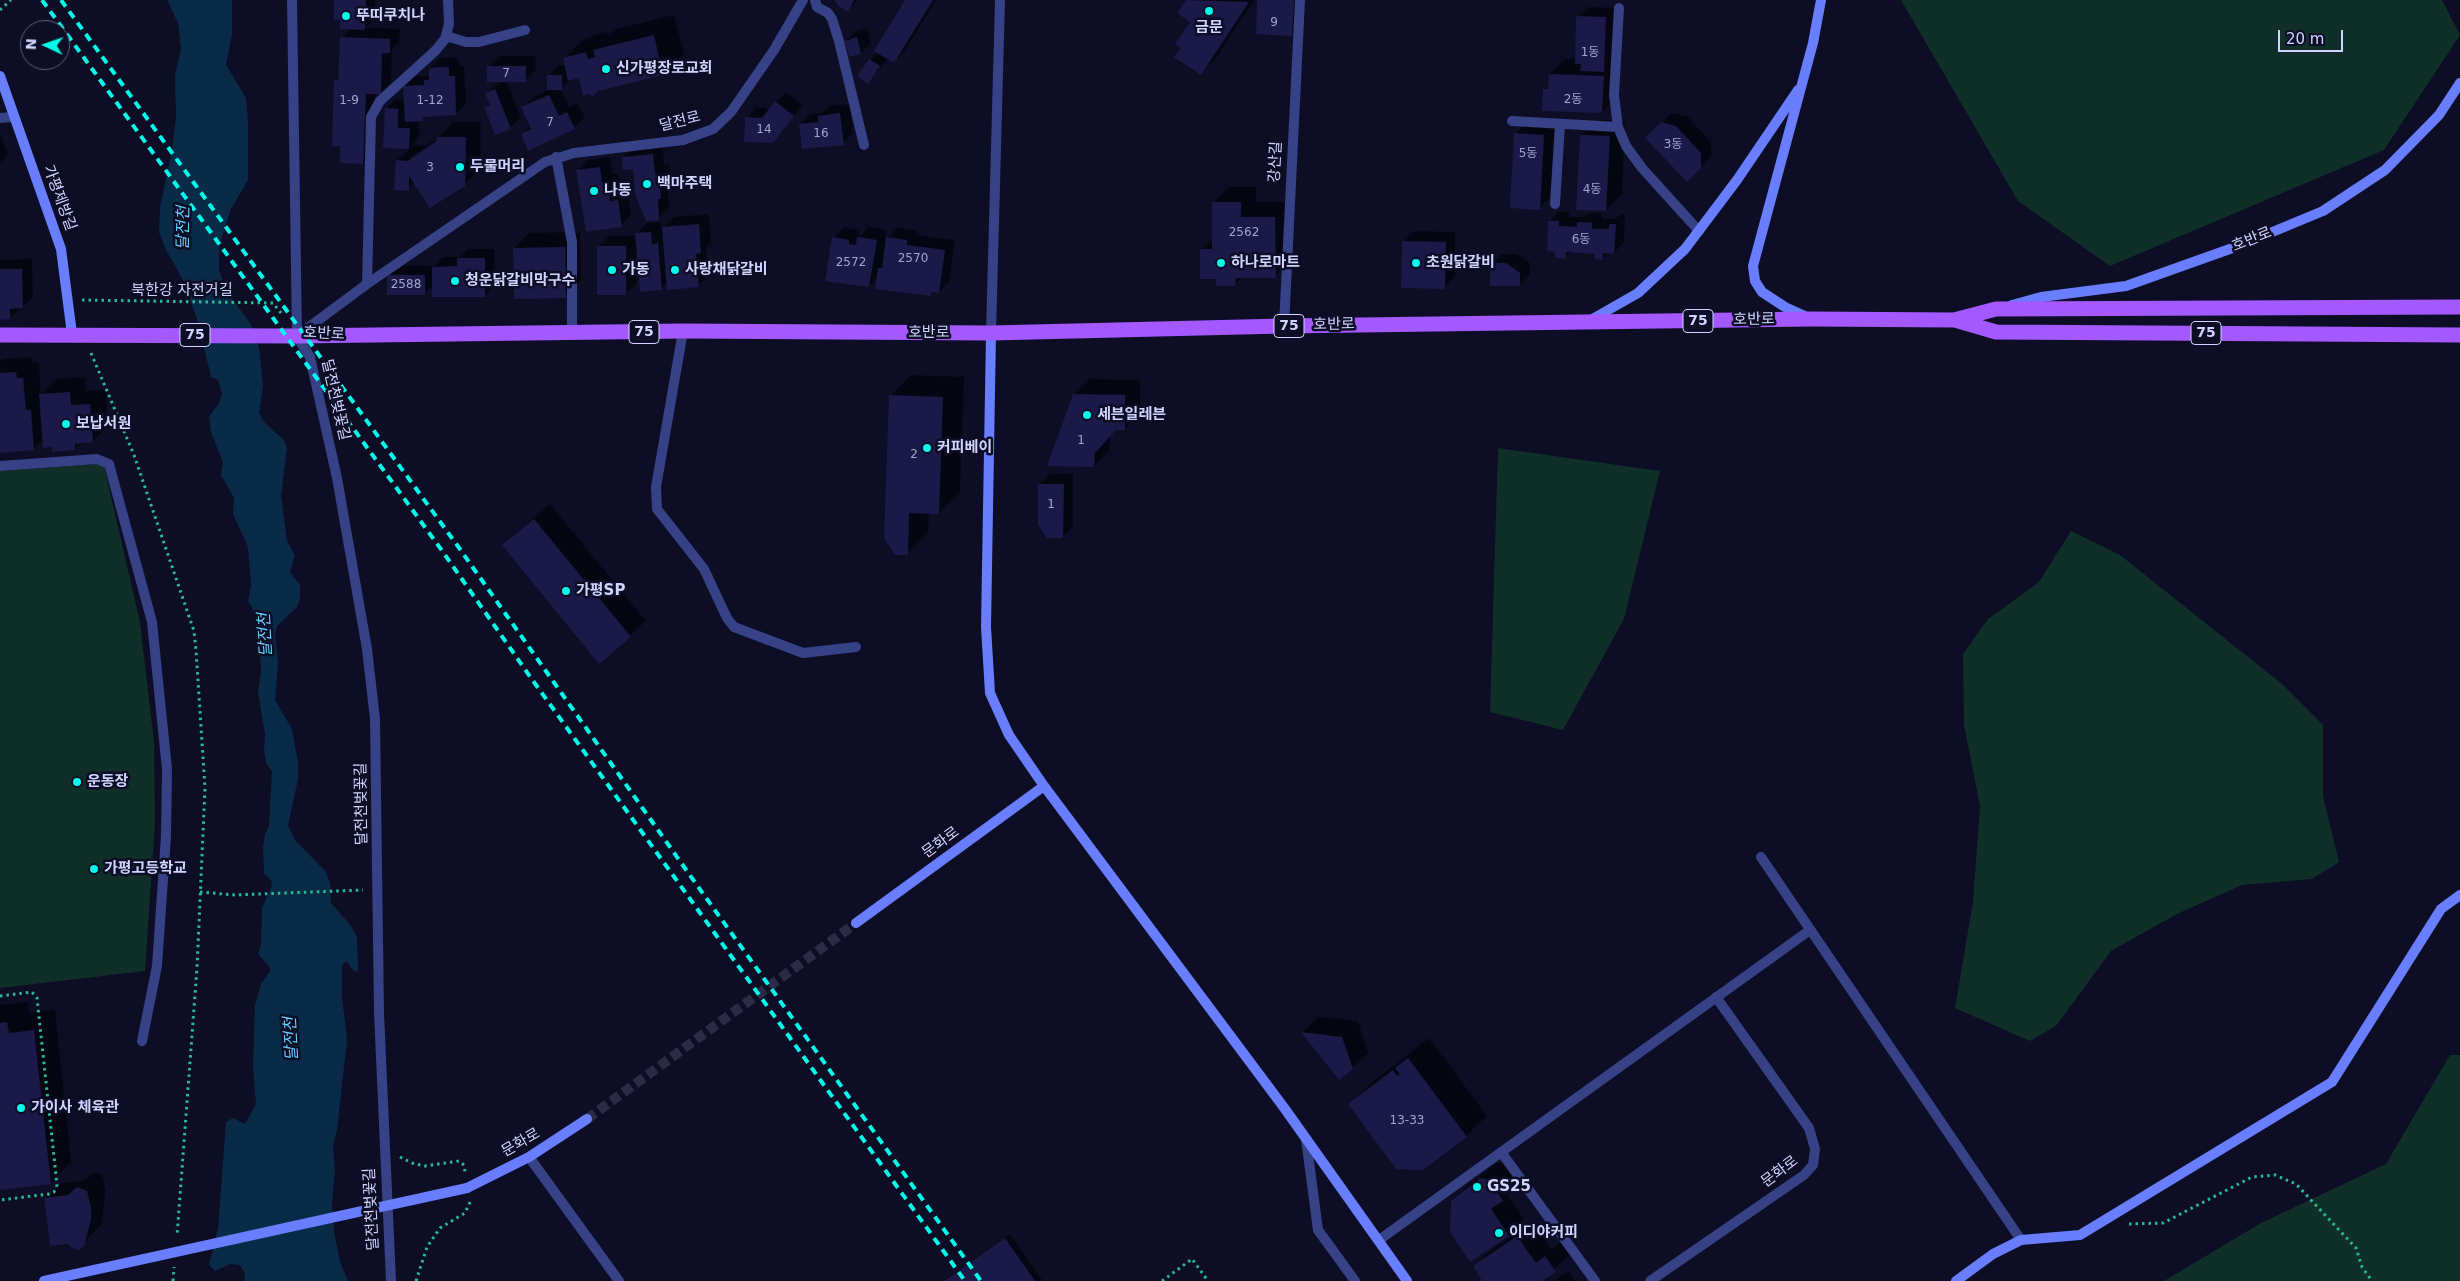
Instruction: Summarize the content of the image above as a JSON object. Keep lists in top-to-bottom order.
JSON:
{
  "streets": {
    "main road": ["호반로", "75"],
    "street": [
      "달전로",
      "강산길",
      "가평제방길",
      "달전천벚꽃길",
      "문화로"
    ],
    "path": ["북한강 자전거길"]
  },
  "crossings": [
    ["달전로", "호반로"],
    ["달전로", "75"],
    ["달전로", "달전천벚꽃길"],
    ["강산길", "호반로"],
    ["가평제방길", "75"],
    ["호반로", "75"],
    ["호반로", "달전천벚꽃길"],
    ["75", "달전천벚꽃길"]
  ],
  "water": ["달전천"],
  "places": [
    "금문",
    "뚜띠쿠치나",
    "신가평장로교회",
    "두물머리",
    "백마주택",
    "나동",
    "하나로마트",
    "초원닭갈비",
    "가동",
    "사랑채닭갈비",
    "청운닭갈비막구수",
    "세븐일레븐",
    "보납서원",
    "커피베이",
    "가평SP",
    "운동장",
    "가평고등학교",
    "가이사 체육관",
    "GS25",
    "이디야커피"
  ],
  "house_numbers": [
    "9",
    "1동",
    "7",
    "2동",
    "1-9",
    "1-12",
    "7",
    "14",
    "16",
    "3동",
    "5동",
    "3",
    "4동",
    "2562",
    "6동",
    "2570",
    "2572",
    "2588",
    "1",
    "2",
    "1",
    "13-33"
  ],
  "scale_bar": "20 m",
  "north": "left"
}
